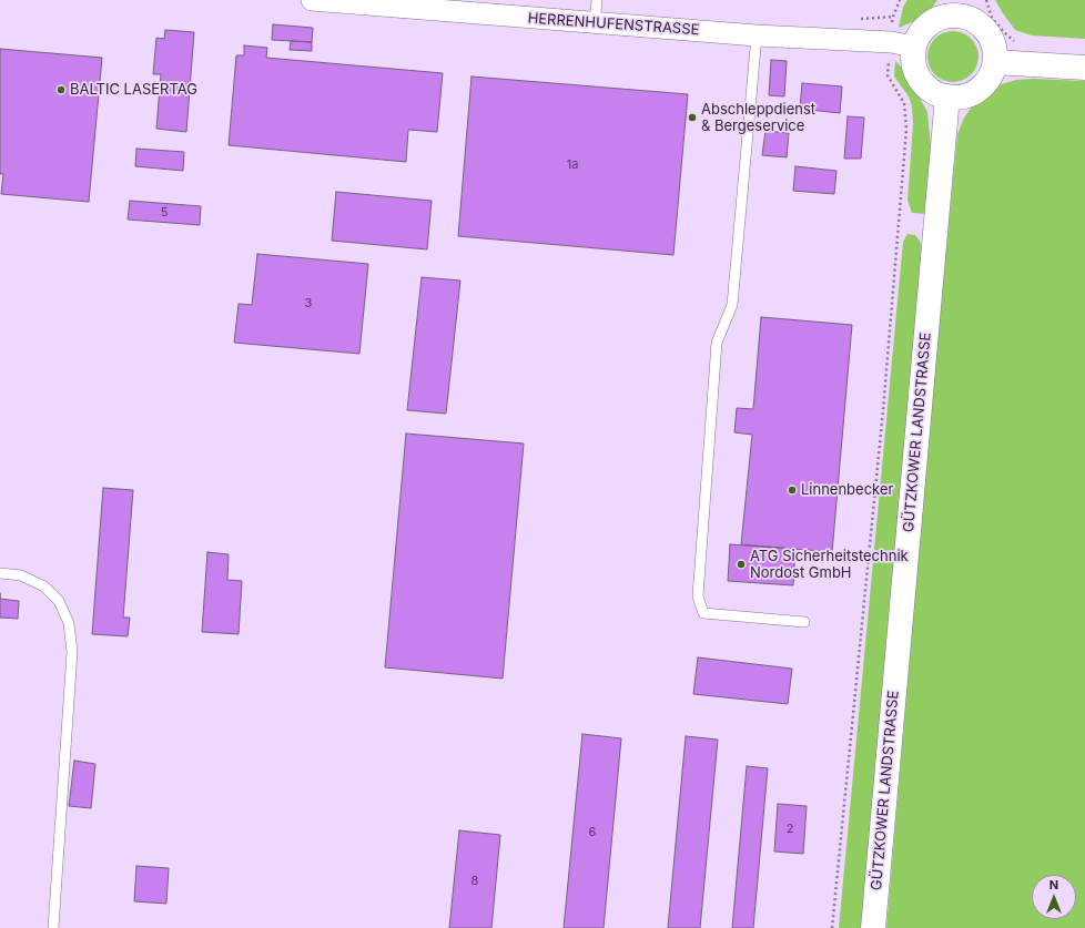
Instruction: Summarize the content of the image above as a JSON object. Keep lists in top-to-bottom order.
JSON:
{
  "streets": {
    "main road": ["GÜTZKOWER LANDSTRASSE"],
    "street": ["HERRENHUFENSTRASSE"]
  },
  "crossings": [
    ["HERRENHUFENSTRASSE", "GÜTZKOWER LANDSTRASSE"]
  ],
  "places": [
    "BALTIC LASERTAG",
    "Abschleppdienst & Bergeservice",
    "Linnenbecker",
    "ATG Sicherheitstechnik Nordost GmbH"
  ],
  "house_numbers": [
    "1a",
    "5",
    "3",
    "2",
    "6",
    "8"
  ],
  "north": "top"
}
